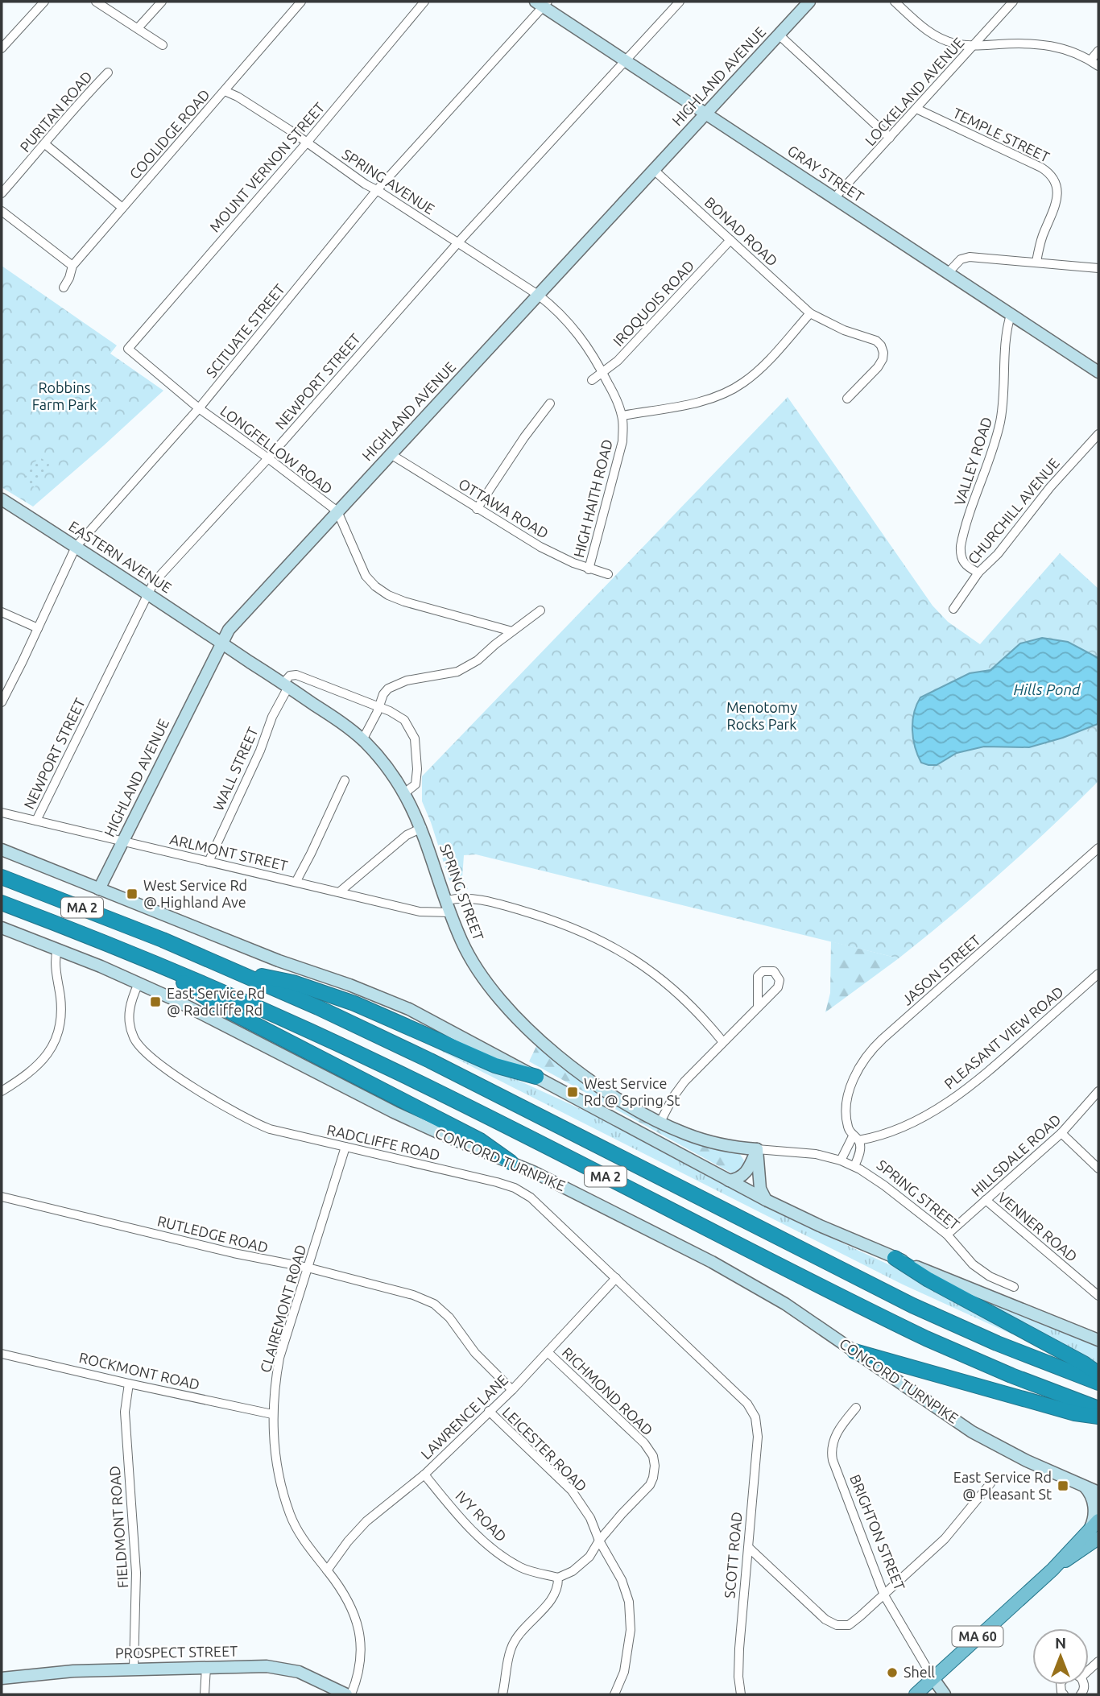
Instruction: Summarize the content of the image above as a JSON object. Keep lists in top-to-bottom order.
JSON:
{
  "streets": {
    "highway": ["MA 2", "CONCORD TURNPIKE"],
    "main road": ["MA 60"],
    "street": [
      "HIGHLAND AVENUE",
      "LOCKELAND AVENUE",
      "PURITAN ROAD",
      "COOLIDGE ROAD",
      "TEMPLE STREET",
      "MOUNT VERNON STREET",
      "GRAY STREET",
      "SPRING AVENUE",
      "BONAD ROAD",
      "IROQUOIS ROAD",
      "SCITUATE STREET",
      "NEWPORT STREET",
      "LONGFELLOW ROAD",
      "VALLEY ROAD",
      "HIGH HAITH ROAD",
      "OTTAWA ROAD",
      "CHURCHILL AVENUE",
      "EASTERN AVENUE",
      "WALL STREET",
      "ARLMONT STREET",
      "SPRING STREET",
      "JASON STREET",
      "PLEASANT VIEW ROAD",
      "RADCLIFFE ROAD",
      "HILLSDALE ROAD",
      "VENNER ROAD",
      "RUTLEDGE ROAD",
      "CLAIREMONT ROAD",
      "ROCKMONT ROAD",
      "RICHMOND ROAD",
      "LAWRENCE LANE",
      "LEICESTER ROAD",
      "IVY ROAD",
      "FIELDMONT ROAD",
      "BRIGHTON STREET",
      "SCOTT ROAD",
      "PROSPECT STREET"
    ]
  },
  "crossings": [
    ["HIGHLAND AVENUE", "GRAY STREET"],
    ["HIGHLAND AVENUE", "SPRING AVENUE"],
    ["HIGHLAND AVENUE", "BONAD ROAD"],
    ["HIGHLAND AVENUE", "LONGFELLOW ROAD"],
    ["HIGHLAND AVENUE", "HIGH HAITH ROAD"],
    ["HIGHLAND AVENUE", "OTTAWA ROAD"],
    ["HIGHLAND AVENUE", "EASTERN AVENUE"],
    ["HIGHLAND AVENUE", "ARLMONT STREET"],
    ["HIGHLAND AVENUE", "SPRING STREET"],
    ["LOCKELAND AVENUE", "TEMPLE STREET"],
    ["LOCKELAND AVENUE", "GRAY STREET"],
    ["COOLIDGE ROAD", "SPRING AVENUE"],
    ["MOUNT VERNON STREET", "SPRING AVENUE"],
    ["MOUNT VERNON STREET", "LONGFELLOW ROAD"],
    ["GRAY STREET", "SCITUATE STREET"],
    ["GRAY STREET", "NEWPORT STREET"],
    ["GRAY STREET", "VALLEY ROAD"],
    ["SPRING AVENUE", "SCITUATE STREET"],
    ["SPRING AVENUE", "NEWPORT STREET"],
    ["SPRING AVENUE", "HIGH HAITH ROAD"],
    ["BONAD ROAD", "IROQUOIS ROAD"],
    ["IROQUOIS ROAD", "HIGH HAITH ROAD"],
    ["SCITUATE STREET", "LONGFELLOW ROAD"],
    ["SCITUATE STREET", "EASTERN AVENUE"],
    ["NEWPORT STREET", "LONGFELLOW ROAD"],
    ["NEWPORT STREET", "EASTERN AVENUE"],
    ["NEWPORT STREET", "ARLMONT STREET"],
    ["VALLEY ROAD", "CHURCHILL AVENUE"],
    ["HIGH HAITH ROAD", "OTTAWA ROAD"],
    ["EASTERN AVENUE", "SPRING STREET"],
    ["WALL STREET", "ARLMONT STREET"],
    ["WALL STREET", "SPRING STREET"],
    ["ARLMONT STREET", "SPRING STREET"],
    ["SPRING STREET", "JASON STREET"],
    ["SPRING STREET", "HILLSDALE ROAD"],
    ["JASON STREET", "PLEASANT VIEW ROAD"],
    ["RADCLIFFE ROAD", "CONCORD TURNPIKE"],
    ["RADCLIFFE ROAD", "CLAIREMONT ROAD"],
    ["RADCLIFFE ROAD", "LAWRENCE LANE"],
    ["RADCLIFFE ROAD", "SCOTT ROAD"],
    ["HILLSDALE ROAD", "VENNER ROAD"],
    ["RUTLEDGE ROAD", "CLAIREMONT ROAD"],
    ["RUTLEDGE ROAD", "LAWRENCE LANE"],
    ["CLAIREMONT ROAD", "ROCKMONT ROAD"],
    ["CLAIREMONT ROAD", "LAWRENCE LANE"],
    ["ROCKMONT ROAD", "FIELDMONT ROAD"],
    ["RICHMOND ROAD", "LAWRENCE LANE"],
    ["RICHMOND ROAD", "LEICESTER ROAD"],
    ["RICHMOND ROAD", "IVY ROAD"],
    ["LAWRENCE LANE", "LEICESTER ROAD"],
    ["LAWRENCE LANE", "IVY ROAD"],
    ["FIELDMONT ROAD", "PROSPECT STREET"],
    ["BRIGHTON STREET", "MA 60"]
  ],
  "water": ["Hills Pond"],
  "parks": ["Robbins Farm Park", "Menotomy Rocks Park"],
  "places": {
    "transit": [
      "West Service Rd @ Highland Ave",
      "East Service Rd @ Radcliffe Rd",
      "West Service Rd @ Spring St",
      "East Service Rd @ Pleasant St"
    ],
    "other": ["Shell"]
  },
  "north": "top"
}
